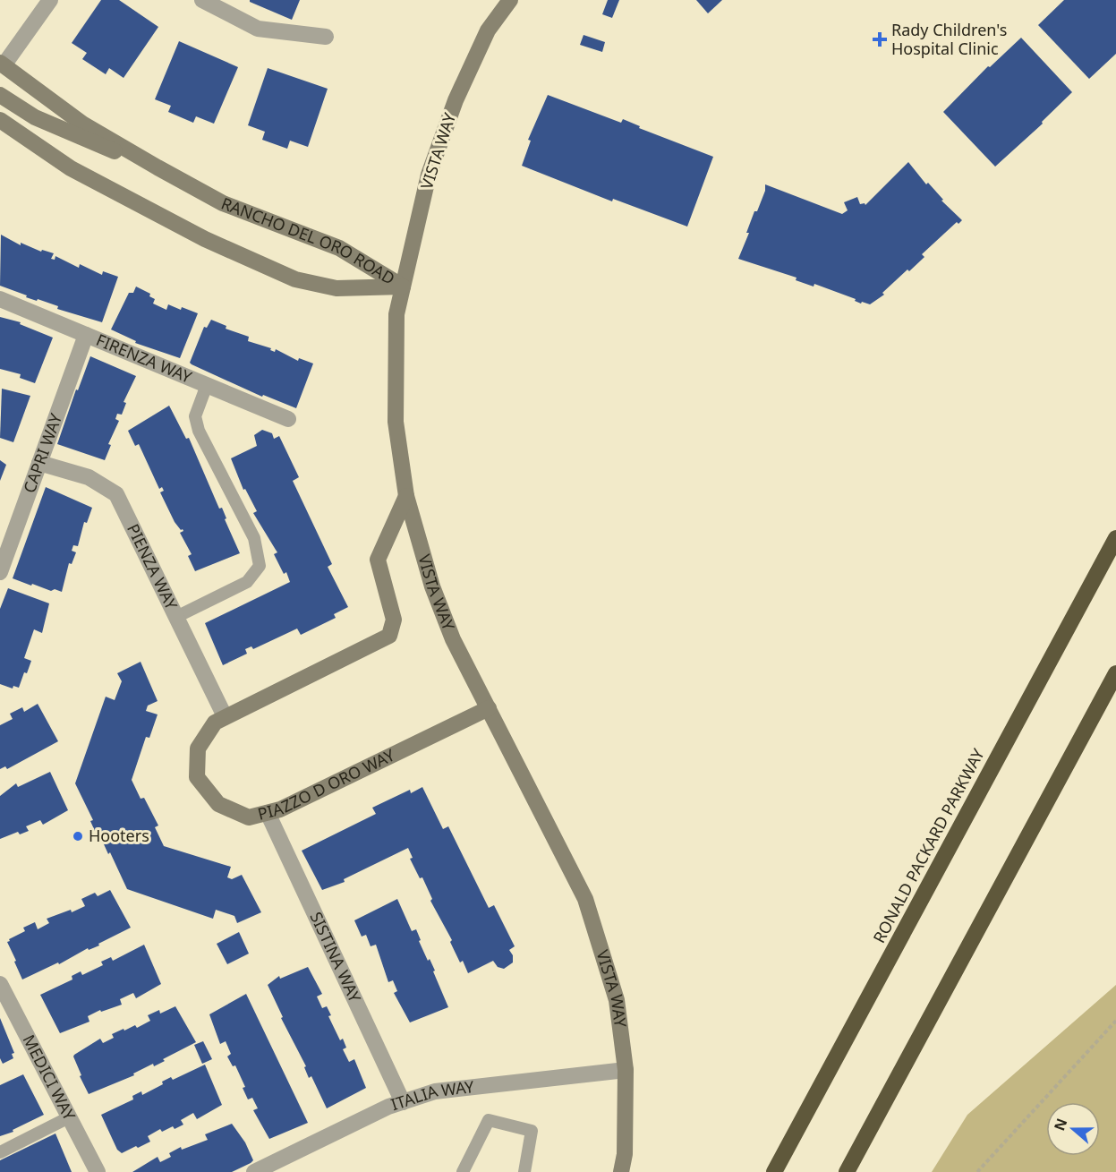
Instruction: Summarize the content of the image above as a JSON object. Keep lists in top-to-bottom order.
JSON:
{
  "streets": {
    "highway": ["RONALD PACKARD PARKWAY"],
    "main road": ["VISTA WAY", "RANCHO DEL ORO ROAD", "PIAZZO D ORO WAY"],
    "street": [
      "FIRENZA WAY",
      "CAPRI WAY",
      "PIENZA WAY",
      "SISTINA WAY",
      "MEDICI WAY",
      "ITALIA WAY"
    ]
  },
  "crossings": [
    ["VISTA WAY", "RANCHO DEL ORO ROAD"],
    ["VISTA WAY", "PIAZZO D ORO WAY"],
    ["VISTA WAY", "ITALIA WAY"],
    ["FIRENZA WAY", "CAPRI WAY"],
    ["CAPRI WAY", "PIENZA WAY"],
    ["PIENZA WAY", "PIAZZO D ORO WAY"],
    ["PIAZZO D ORO WAY", "SISTINA WAY"],
    ["SISTINA WAY", "ITALIA WAY"]
  ],
  "places": {
    "health": ["Rady Children's Hospital Clinic"],
    "other": ["Hooters"]
  },
  "north": "left"
}
